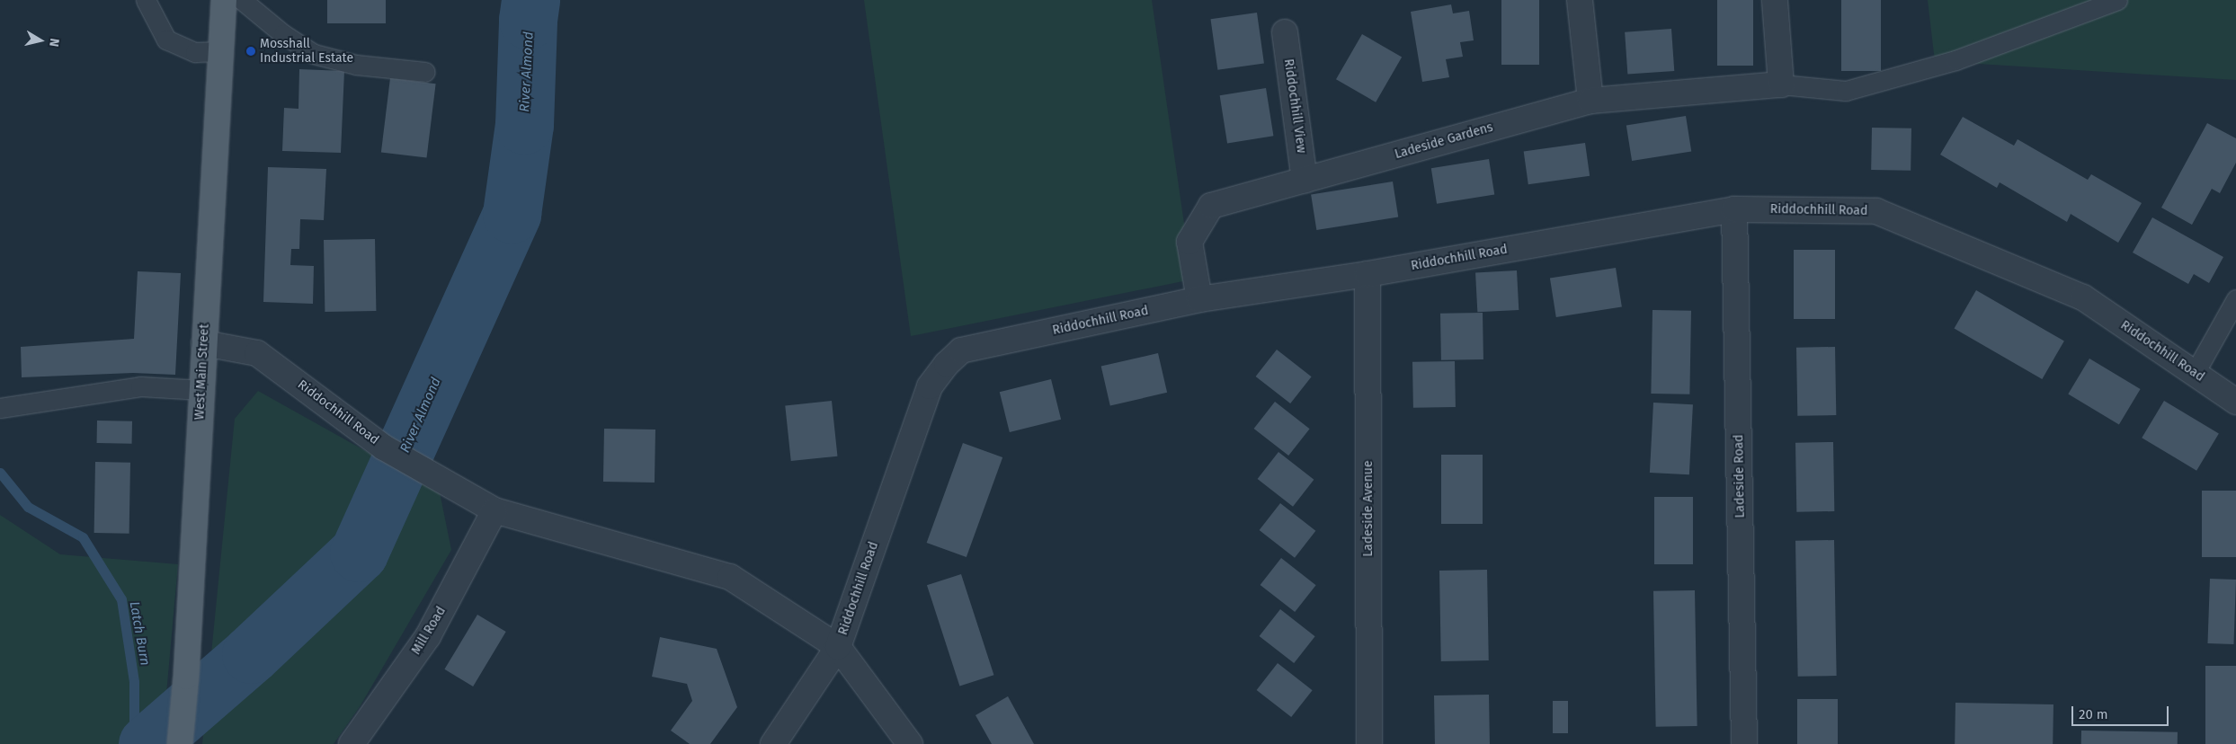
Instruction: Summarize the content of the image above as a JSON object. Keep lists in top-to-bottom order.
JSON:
{
  "streets": {
    "main road": ["West Main Street"],
    "street": [
      "Riddochhill View",
      "Ladeside Gardens",
      "Riddochhill Road",
      "Ladeside Road",
      "Ladeside Avenue",
      "Mill Road"
    ]
  },
  "crossings": [
    ["Riddochhill View", "Ladeside Gardens"],
    ["Ladeside Gardens", "Riddochhill Road"],
    ["Riddochhill Road", "West Main Street"],
    ["Riddochhill Road", "Ladeside Road"],
    ["Riddochhill Road", "Ladeside Avenue"],
    ["Riddochhill Road", "Mill Road"]
  ],
  "water": ["River Almond", "Latch Burn"],
  "places": ["Mosshall Industrial Estate"],
  "scale_bar": "20 m",
  "north": "right"
}
